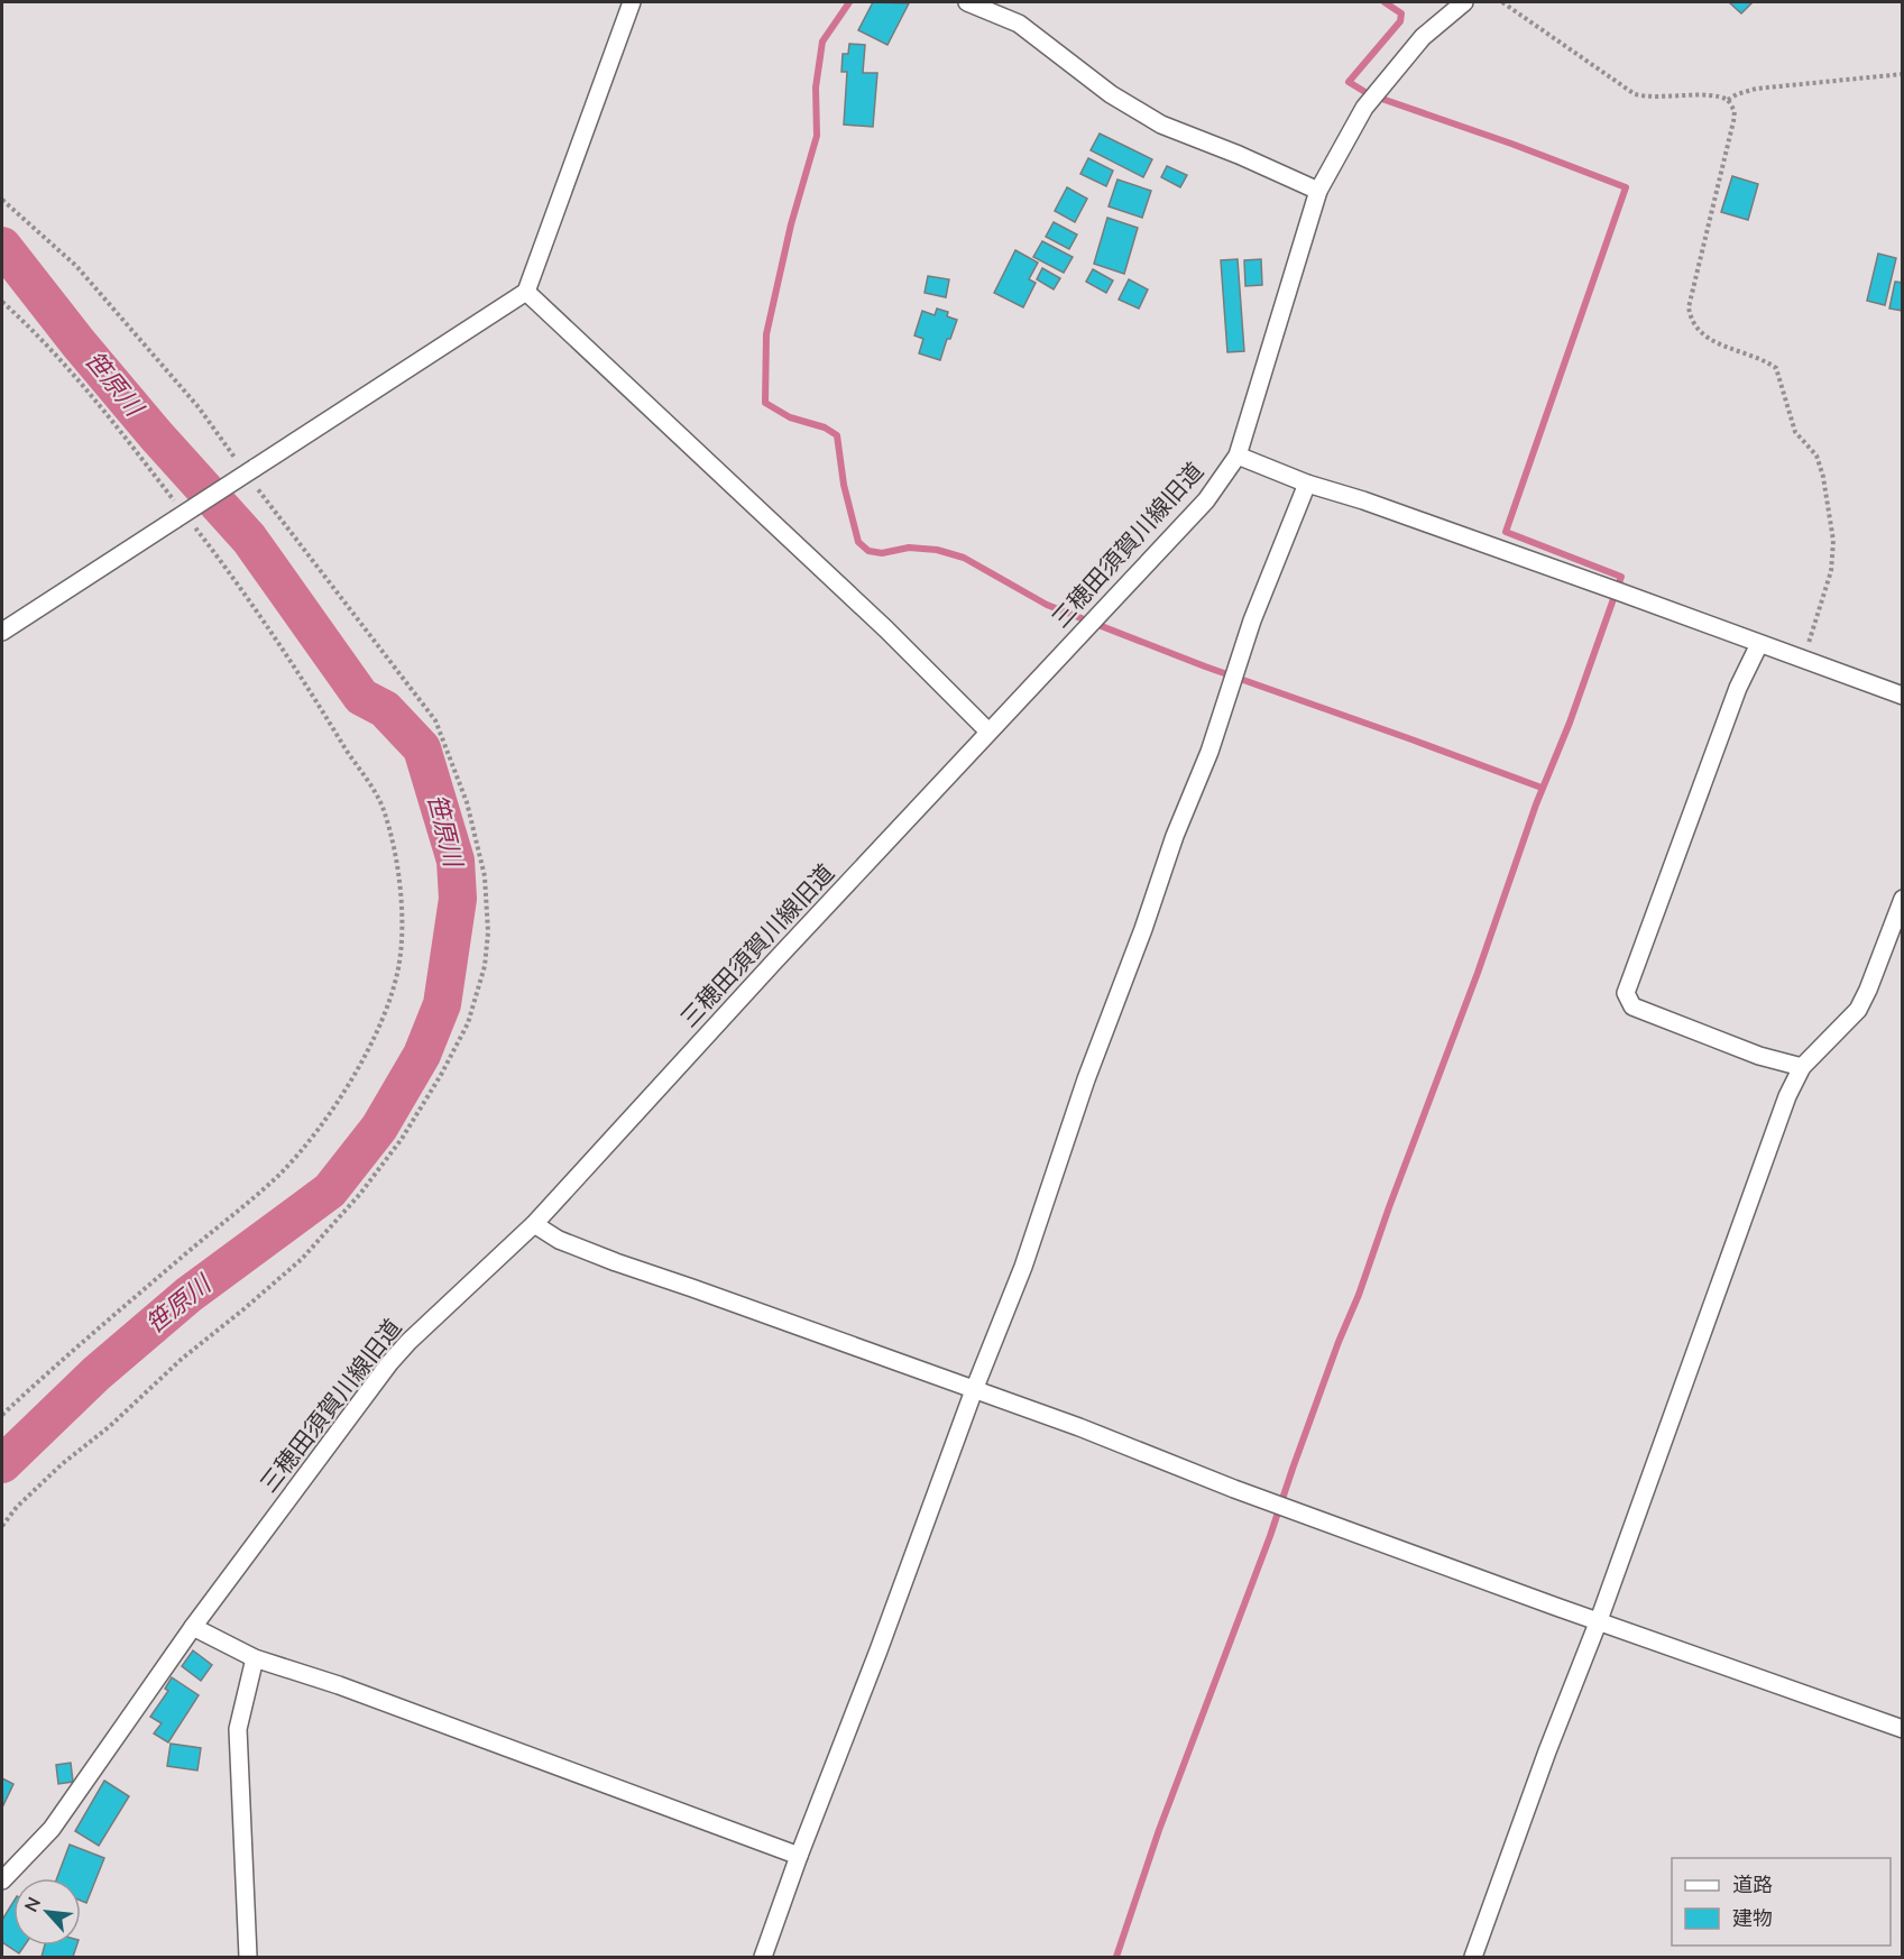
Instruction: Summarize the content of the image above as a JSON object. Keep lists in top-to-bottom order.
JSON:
{
  "streets": {
    "street": ["三穂田須賀川線旧道"]
  },
  "water": ["笹原川"],
  "legend": ["道路", "建物"],
  "north": "top left"
}
